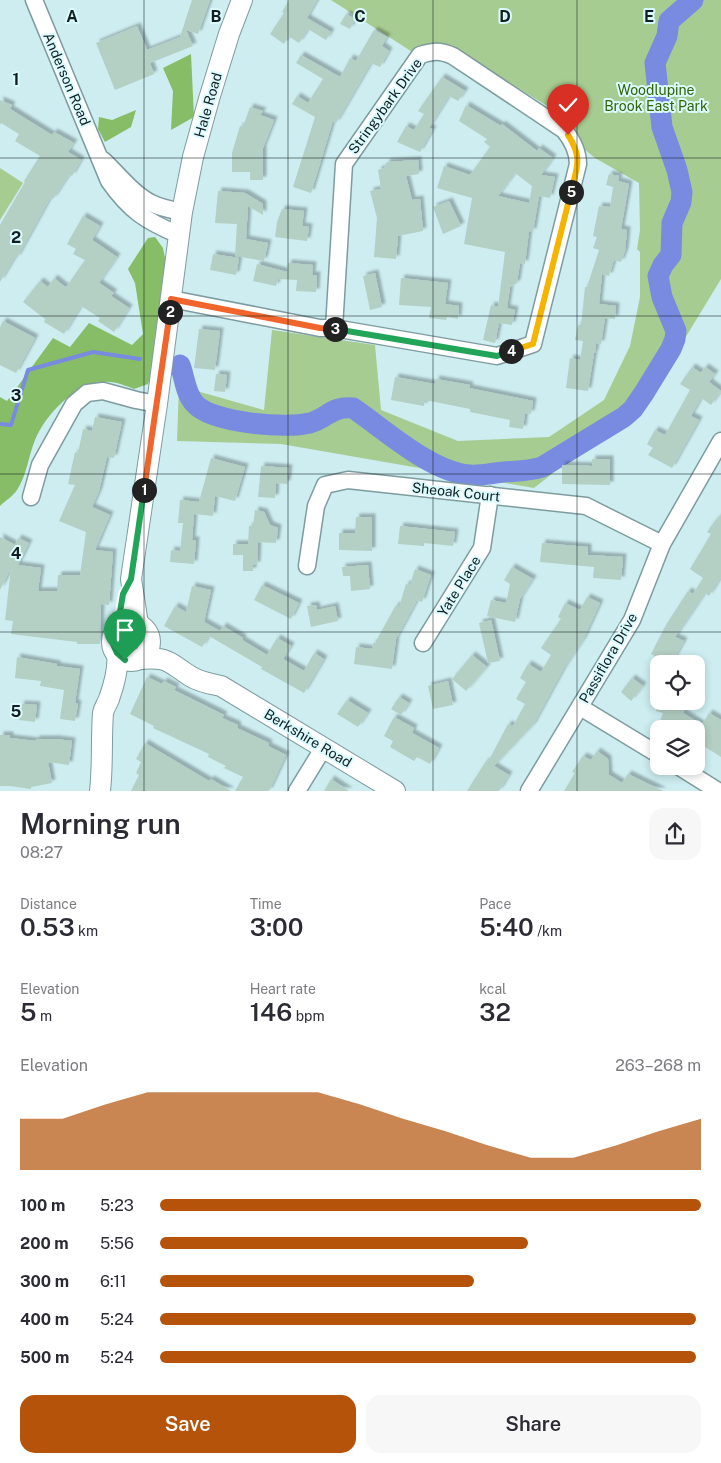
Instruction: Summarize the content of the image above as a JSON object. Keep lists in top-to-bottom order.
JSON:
{
  "streets": {
    "main road": ["Hale Road", "Berkshire Road"],
    "street": [
      "Anderson Road",
      "Stringybark Drive",
      "Sheoak Court",
      "Yate Place",
      "Passiflora Drive"
    ]
  },
  "crossings": [
    ["Anderson Road", "Hale Road"],
    ["Hale Road", "Stringybark Drive"],
    ["Sheoak Court", "Yate Place"],
    ["Sheoak Court", "Passiflora Drive"]
  ],
  "parks": ["Woodlupine Brook East Park"],
  "page": {
    "pins": [
      "5",
      "2",
      "3",
      "4",
      "1"
    ],
    "heading": ["Morning run", "08:27"],
    "stats": [
      ["Distance", "0.53 km"],
      ["Time", "3:00"],
      ["Pace", "5:40 /km"],
      ["Elevation", "5 m"],
      ["Heart rate", "146 bpm"],
      ["kcal", "32"]
    ],
    "chart": ["Elevation", "263–268 m"],
    "list": [
      {
        "name": "100 m",
        "note": "5:23"
      },
      {
        "name": "200 m",
        "note": "5:56"
      },
      {
        "name": "300 m",
        "note": "6:11"
      },
      {
        "name": "400 m",
        "note": "5:24"
      },
      {
        "name": "500 m",
        "note": "5:24"
      }
    ],
    "buttons": ["Save", "Share"]
  },
  "grid": {
    "columns": [
      "A",
      "B",
      "C",
      "D",
      "E"
    ],
    "rows": [
      "1",
      "2",
      "3",
      "4",
      "5"
    ]
  }
}
